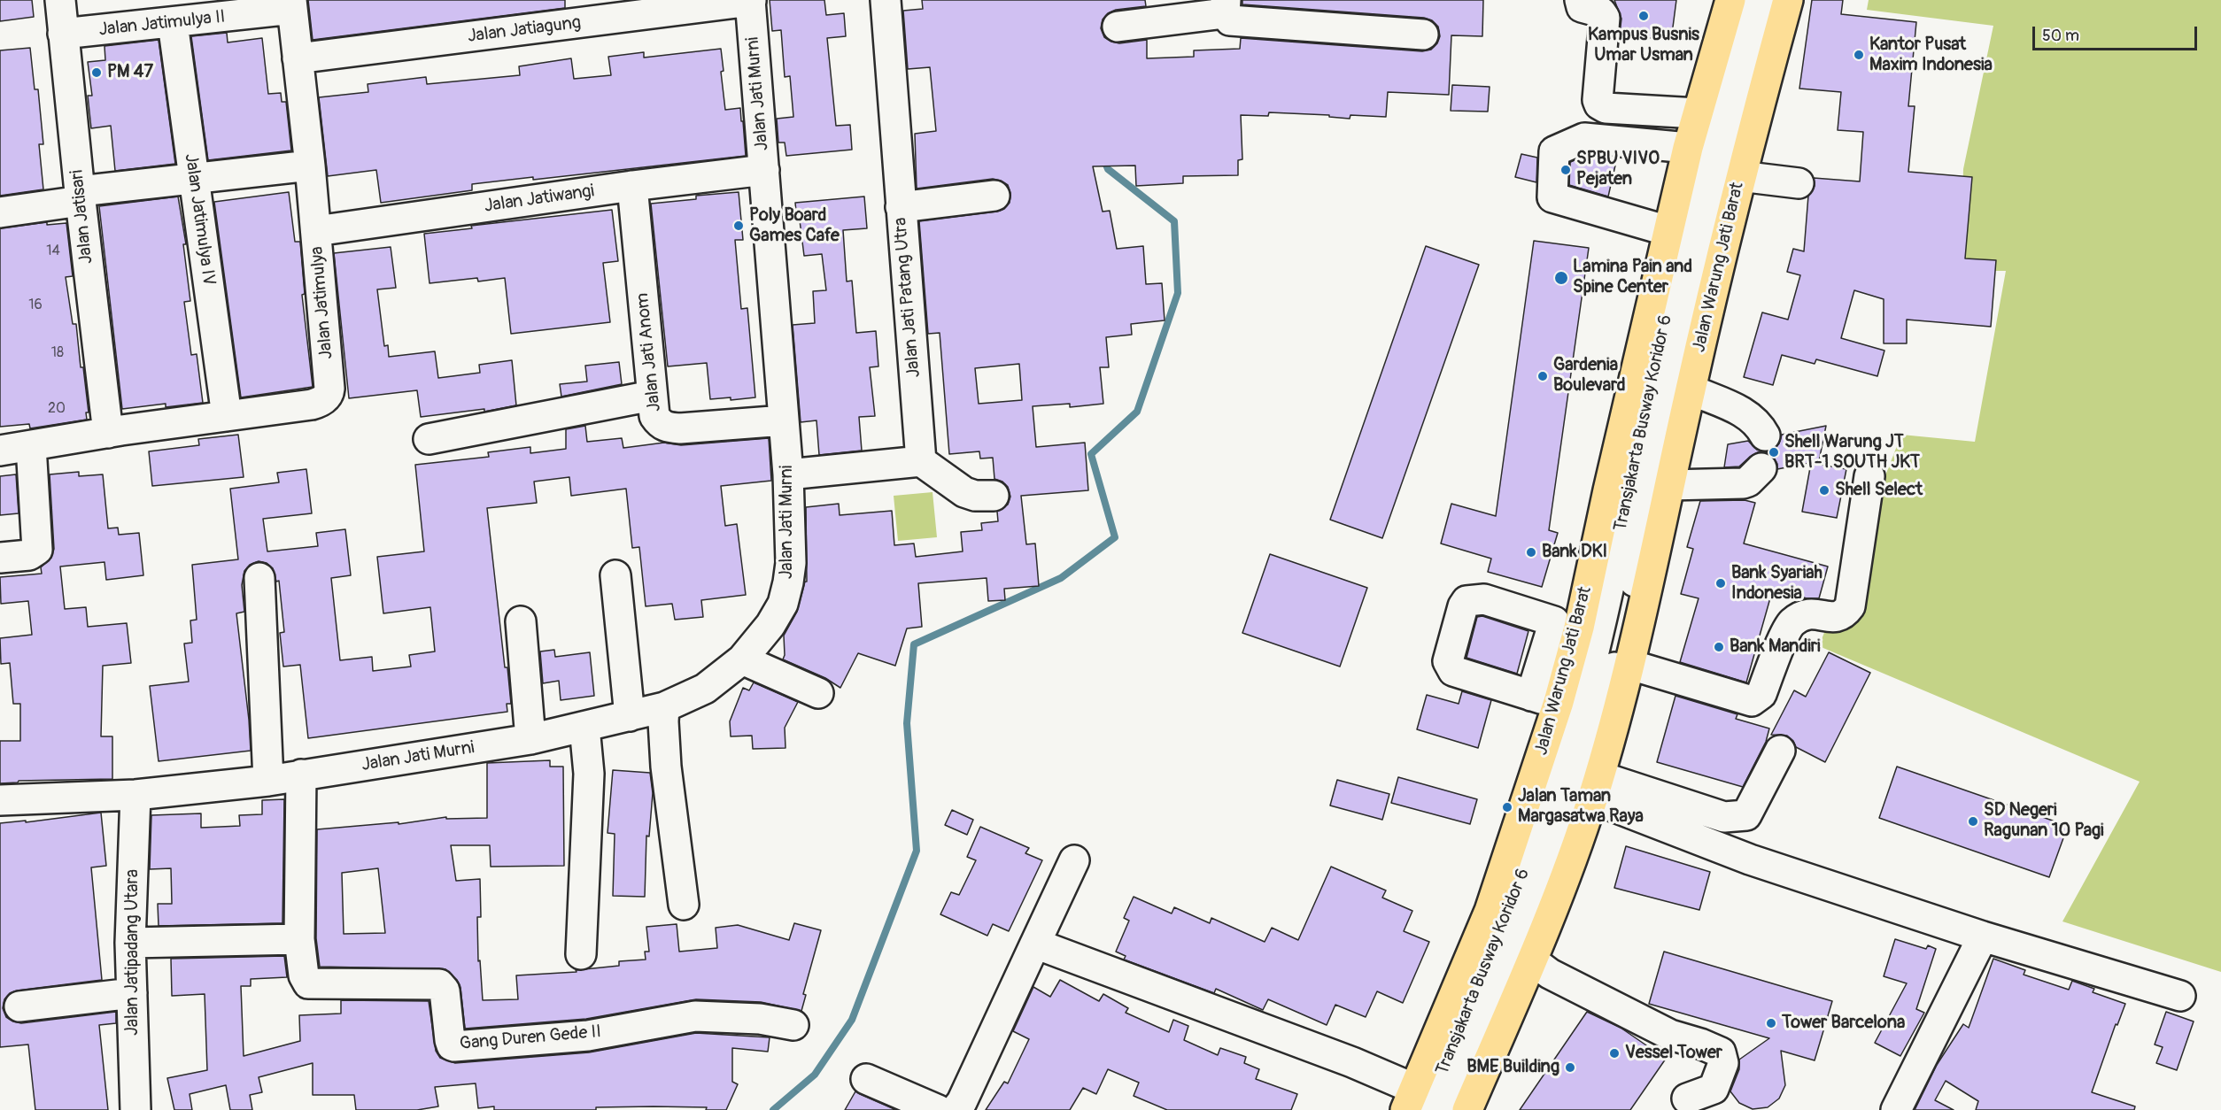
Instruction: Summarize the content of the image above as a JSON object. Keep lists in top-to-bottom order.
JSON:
{
  "streets": {
    "main road": ["Jalan Warung Jati Barat"],
    "street": [
      "Jalan Jatimulya II",
      "Jalan Jatiagung",
      "Jalan Jati Murni",
      "Jalan Jatiwangi",
      "Jalan Jatisari",
      "Jalan Jatimulya IV",
      "Jalan Jati Patang Utra",
      "Jalan Jatimulya",
      "Jalan Jati Anom",
      "Transjakarta Busway Koridor 6",
      "Jalan Jatipadang Utara",
      "Gang Duren Gede II"
    ]
  },
  "crossings": [
    ["Jalan Jatimulya II", "Jalan Jatisari"],
    ["Jalan Jatimulya II", "Jalan Jatimulya IV"],
    ["Jalan Jatimulya II", "Jalan Jatimulya"],
    ["Jalan Jatiagung", "Jalan Jati Murni"],
    ["Jalan Jatiagung", "Jalan Jatimulya"],
    ["Jalan Jati Murni", "Jalan Jatiwangi"],
    ["Jalan Jati Murni", "Jalan Jati Anom"],
    ["Jalan Jati Murni", "Jalan Jatipadang Utara"],
    ["Jalan Jatiwangi", "Jalan Jatimulya"],
    ["Jalan Jatiwangi", "Jalan Jati Anom"],
    ["Jalan Jatisari", "Jalan Jatimulya"],
    ["Jalan Jatimulya IV", "Jalan Jatimulya"],
    ["Jalan Warung Jati Barat", "Transjakarta Busway Koridor 6"]
  ],
  "places": [
    "Kampus Busnis Umar Usman",
    "Kantor Pusat Maxim Indonesia",
    "PM 47",
    "SPBU VIVO Pejaten",
    "Poly Board Games Cafe",
    "Lamina Pain and Spine Center",
    "Gardenia Boulevard",
    "Shell Warung JT BRT-1 SOUTH JKT",
    "Shell Select",
    "Bank DKI",
    "Bank Syariah Indonesia",
    "Bank Mandiri",
    "Jalan Taman Margasatwa Raya",
    "SD Negeri Ragunan 10 Pagi",
    "Tower Barcelona",
    "Vessel Tower",
    "BME Building"
  ],
  "house_numbers": [
    "14",
    "16",
    "18",
    "20"
  ],
  "scale_bar": "50 m"
}
